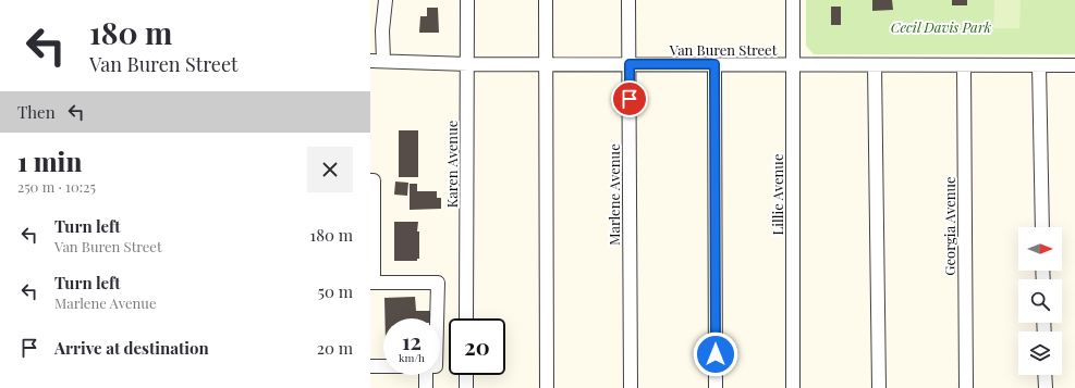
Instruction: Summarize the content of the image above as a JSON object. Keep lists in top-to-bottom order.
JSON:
{
  "streets": {
    "street": [
      "Van Buren Street",
      "Karen Avenue",
      "Marlene Avenue",
      "Lillie Avenue",
      "Georgia Avenue"
    ]
  },
  "crossings": [
    ["Van Buren Street", "Karen Avenue"],
    ["Van Buren Street", "Marlene Avenue"],
    ["Van Buren Street", "Lillie Avenue"],
    ["Van Buren Street", "Georgia Avenue"]
  ],
  "parks": ["Cecil Davis Park"],
  "north": "right",
  "page": {
    "turn": ["180 m", "Van Buren Street"],
    "then": "Then",
    "heading": ["1 min", "250 m · 10:25"],
    "list": [
      {
        "name": "Turn left",
        "note": "Van Buren Street",
        "value": "180 m"
      },
      {
        "name": "Turn left",
        "note": "Marlene Avenue",
        "value": "50 m"
      },
      {
        "name": "Arrive at destination",
        "value": "20 m"
      }
    ],
    "speed": "12 km/h",
    "limit": "20"
  }
}
